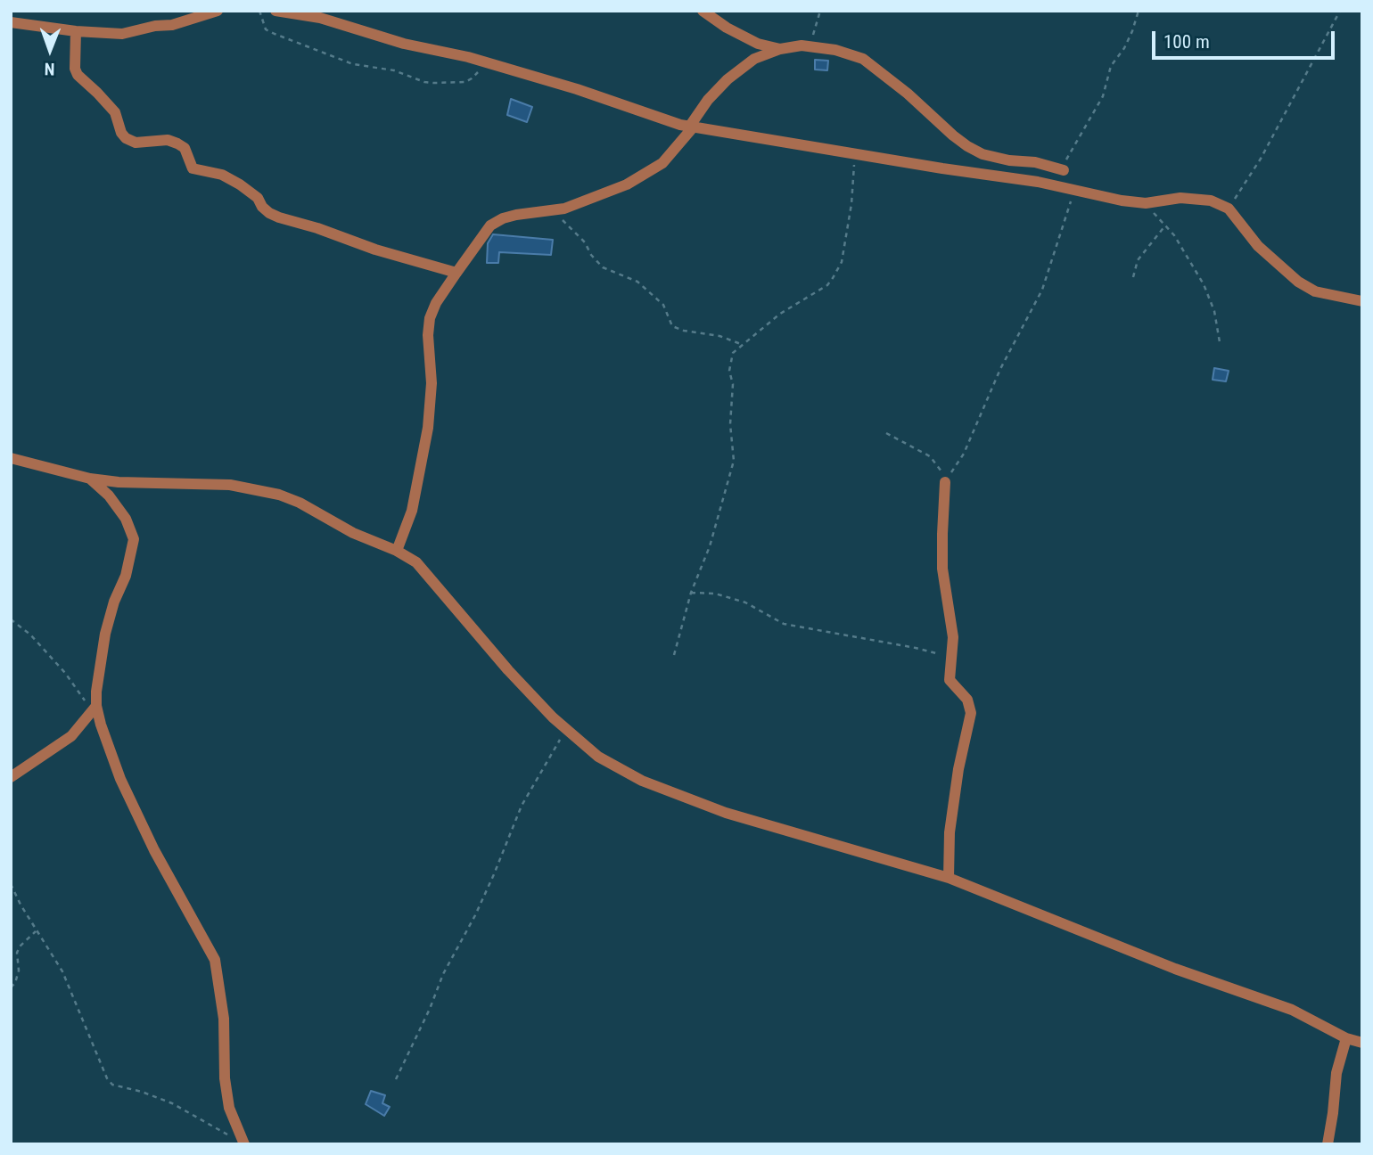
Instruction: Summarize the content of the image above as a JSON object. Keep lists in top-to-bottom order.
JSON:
{
  "scale_bar": "100 m",
  "north": "bottom"
}
